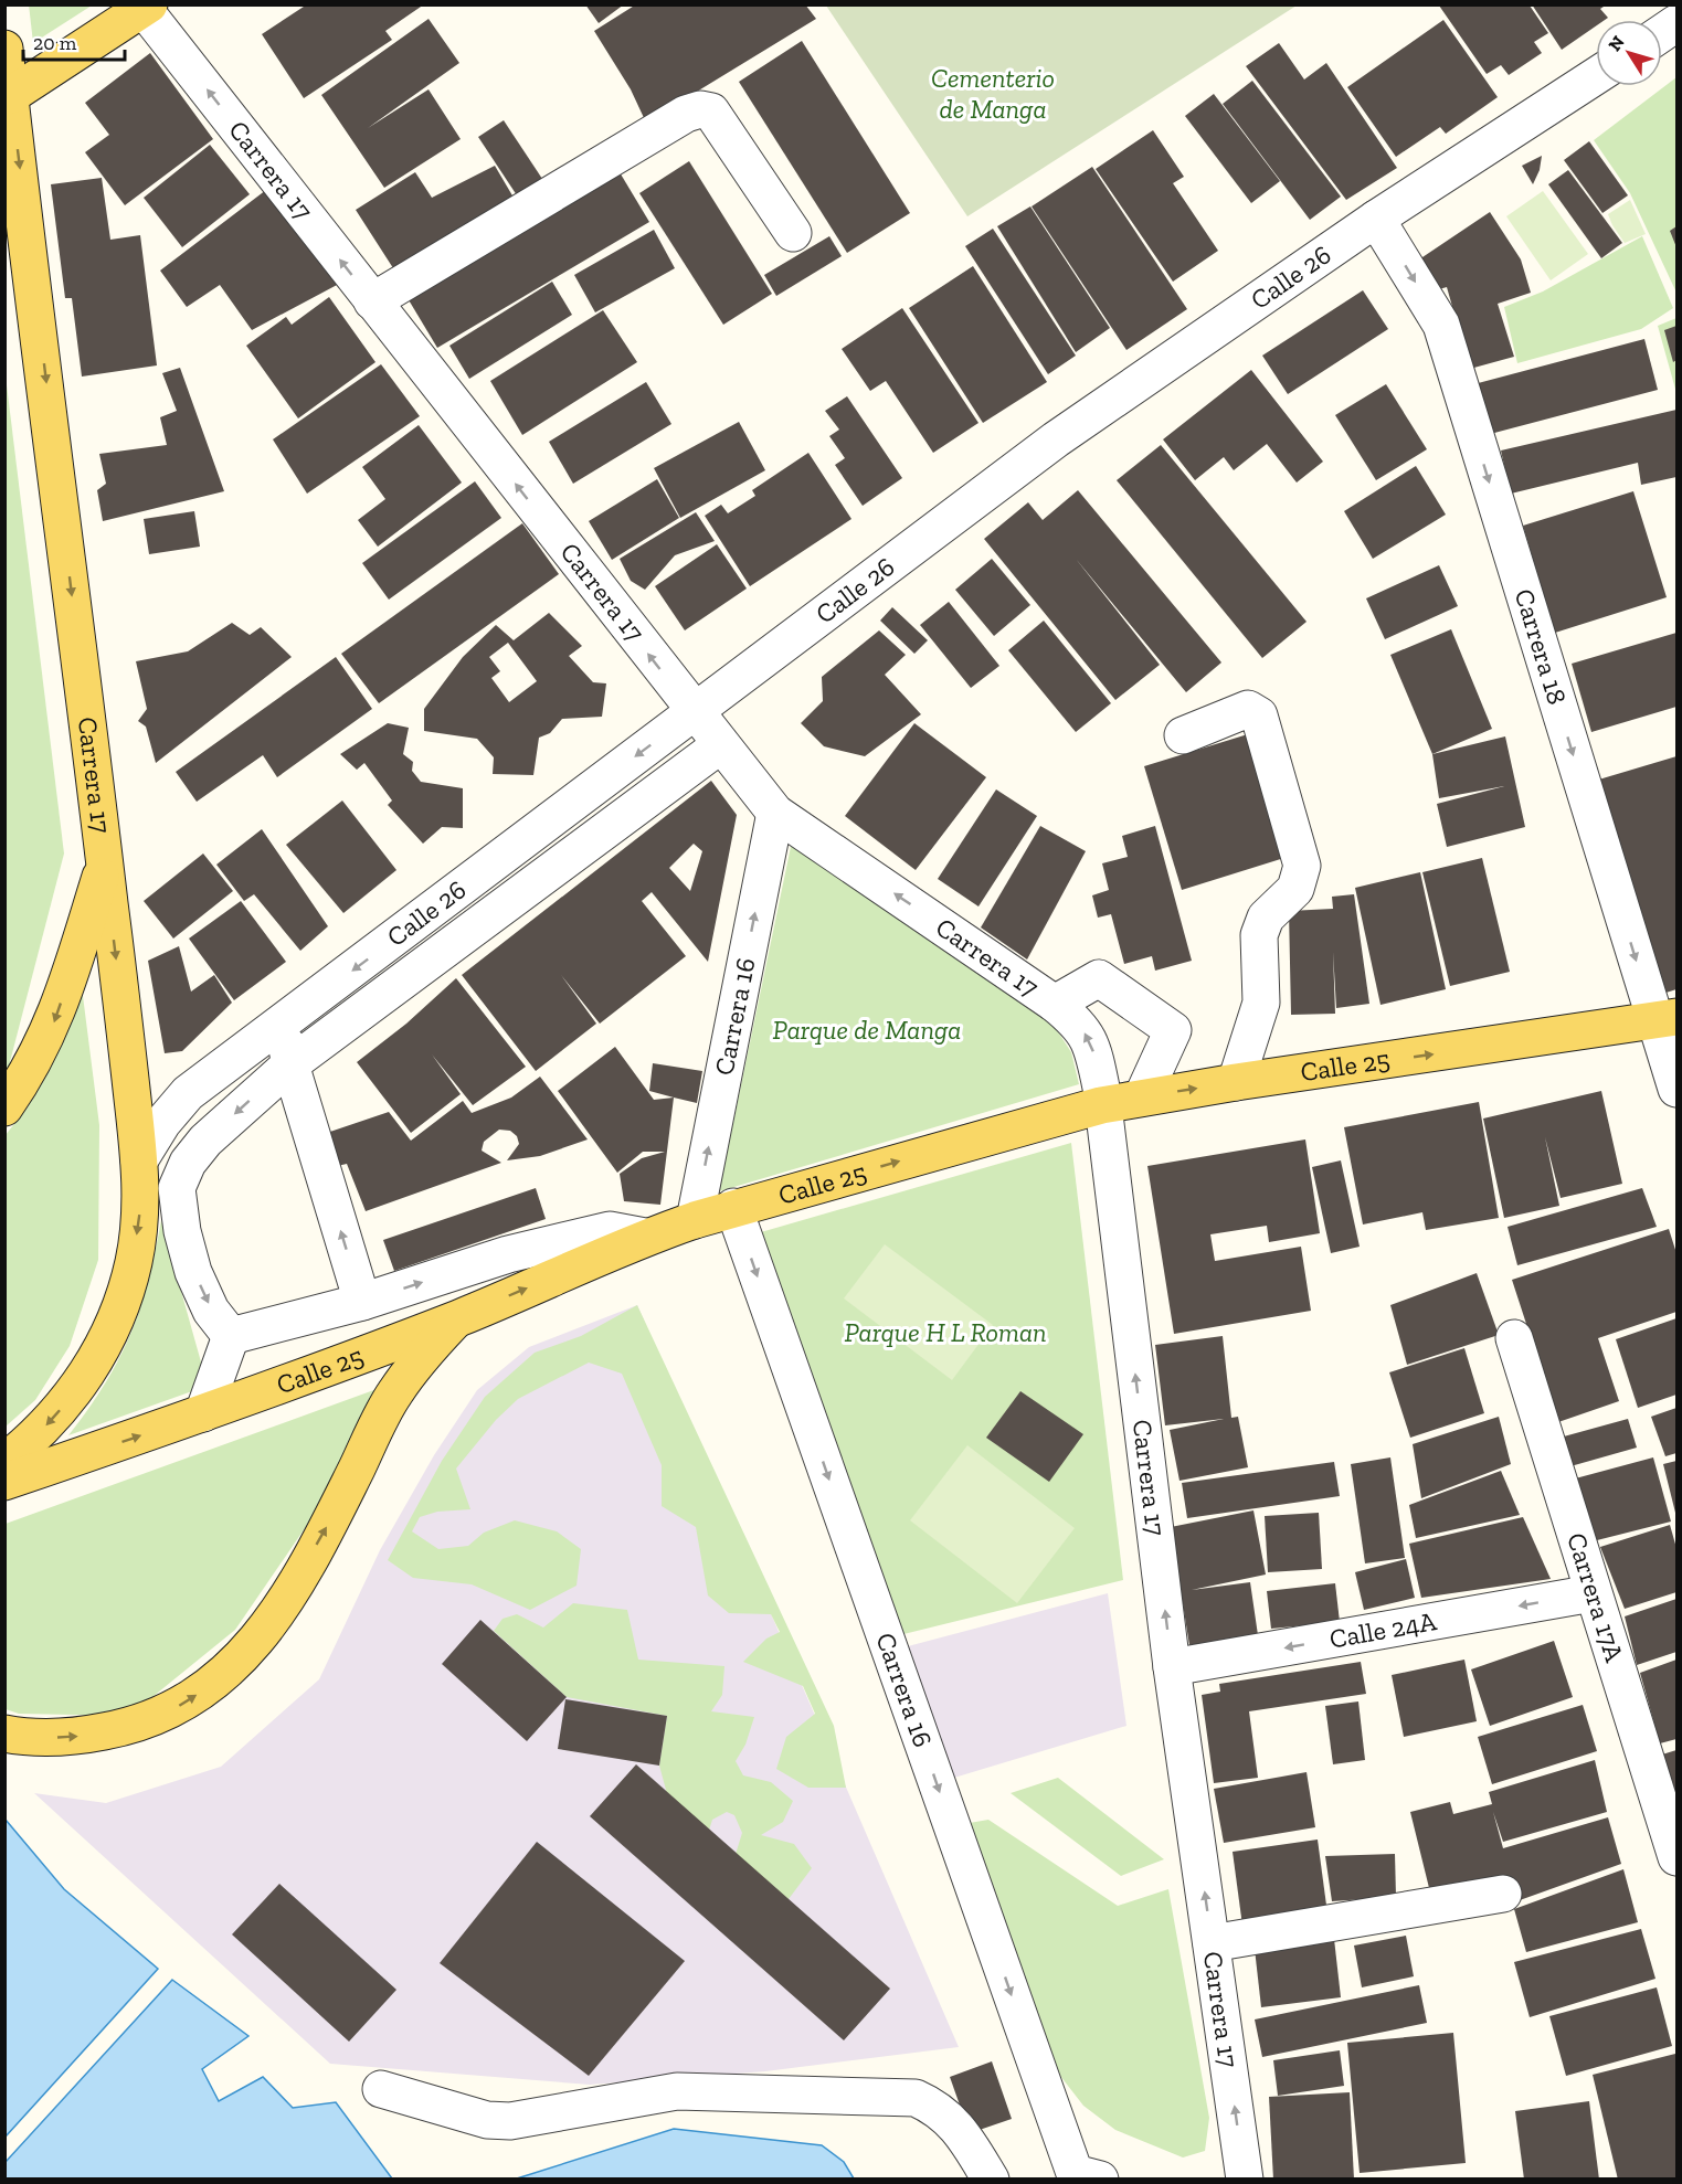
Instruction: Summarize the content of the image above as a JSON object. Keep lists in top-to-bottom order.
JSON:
{
  "streets": {
    "main road": ["Carrera 17", "Calle 25"],
    "street": [
      "Calle 26",
      "Carrera 18",
      "Carrera 16",
      "Carrera 17A",
      "Calle 24A"
    ]
  },
  "crossings": [
    ["Carrera 17", "Calle 26"],
    ["Carrera 17", "Carrera 16"],
    ["Carrera 17", "Calle 25"],
    ["Carrera 17", "Calle 24A"],
    ["Calle 26", "Carrera 18"],
    ["Carrera 18", "Calle 25"],
    ["Carrera 16", "Calle 25"],
    ["Carrera 17A", "Calle 24A"]
  ],
  "one_way": ["Carrera 18", "Calle 25"],
  "parks": ["Cementerio de Manga", "Parque de Manga", "Parque H L Roman"],
  "scale_bar": "20 m",
  "north": "top left"
}
